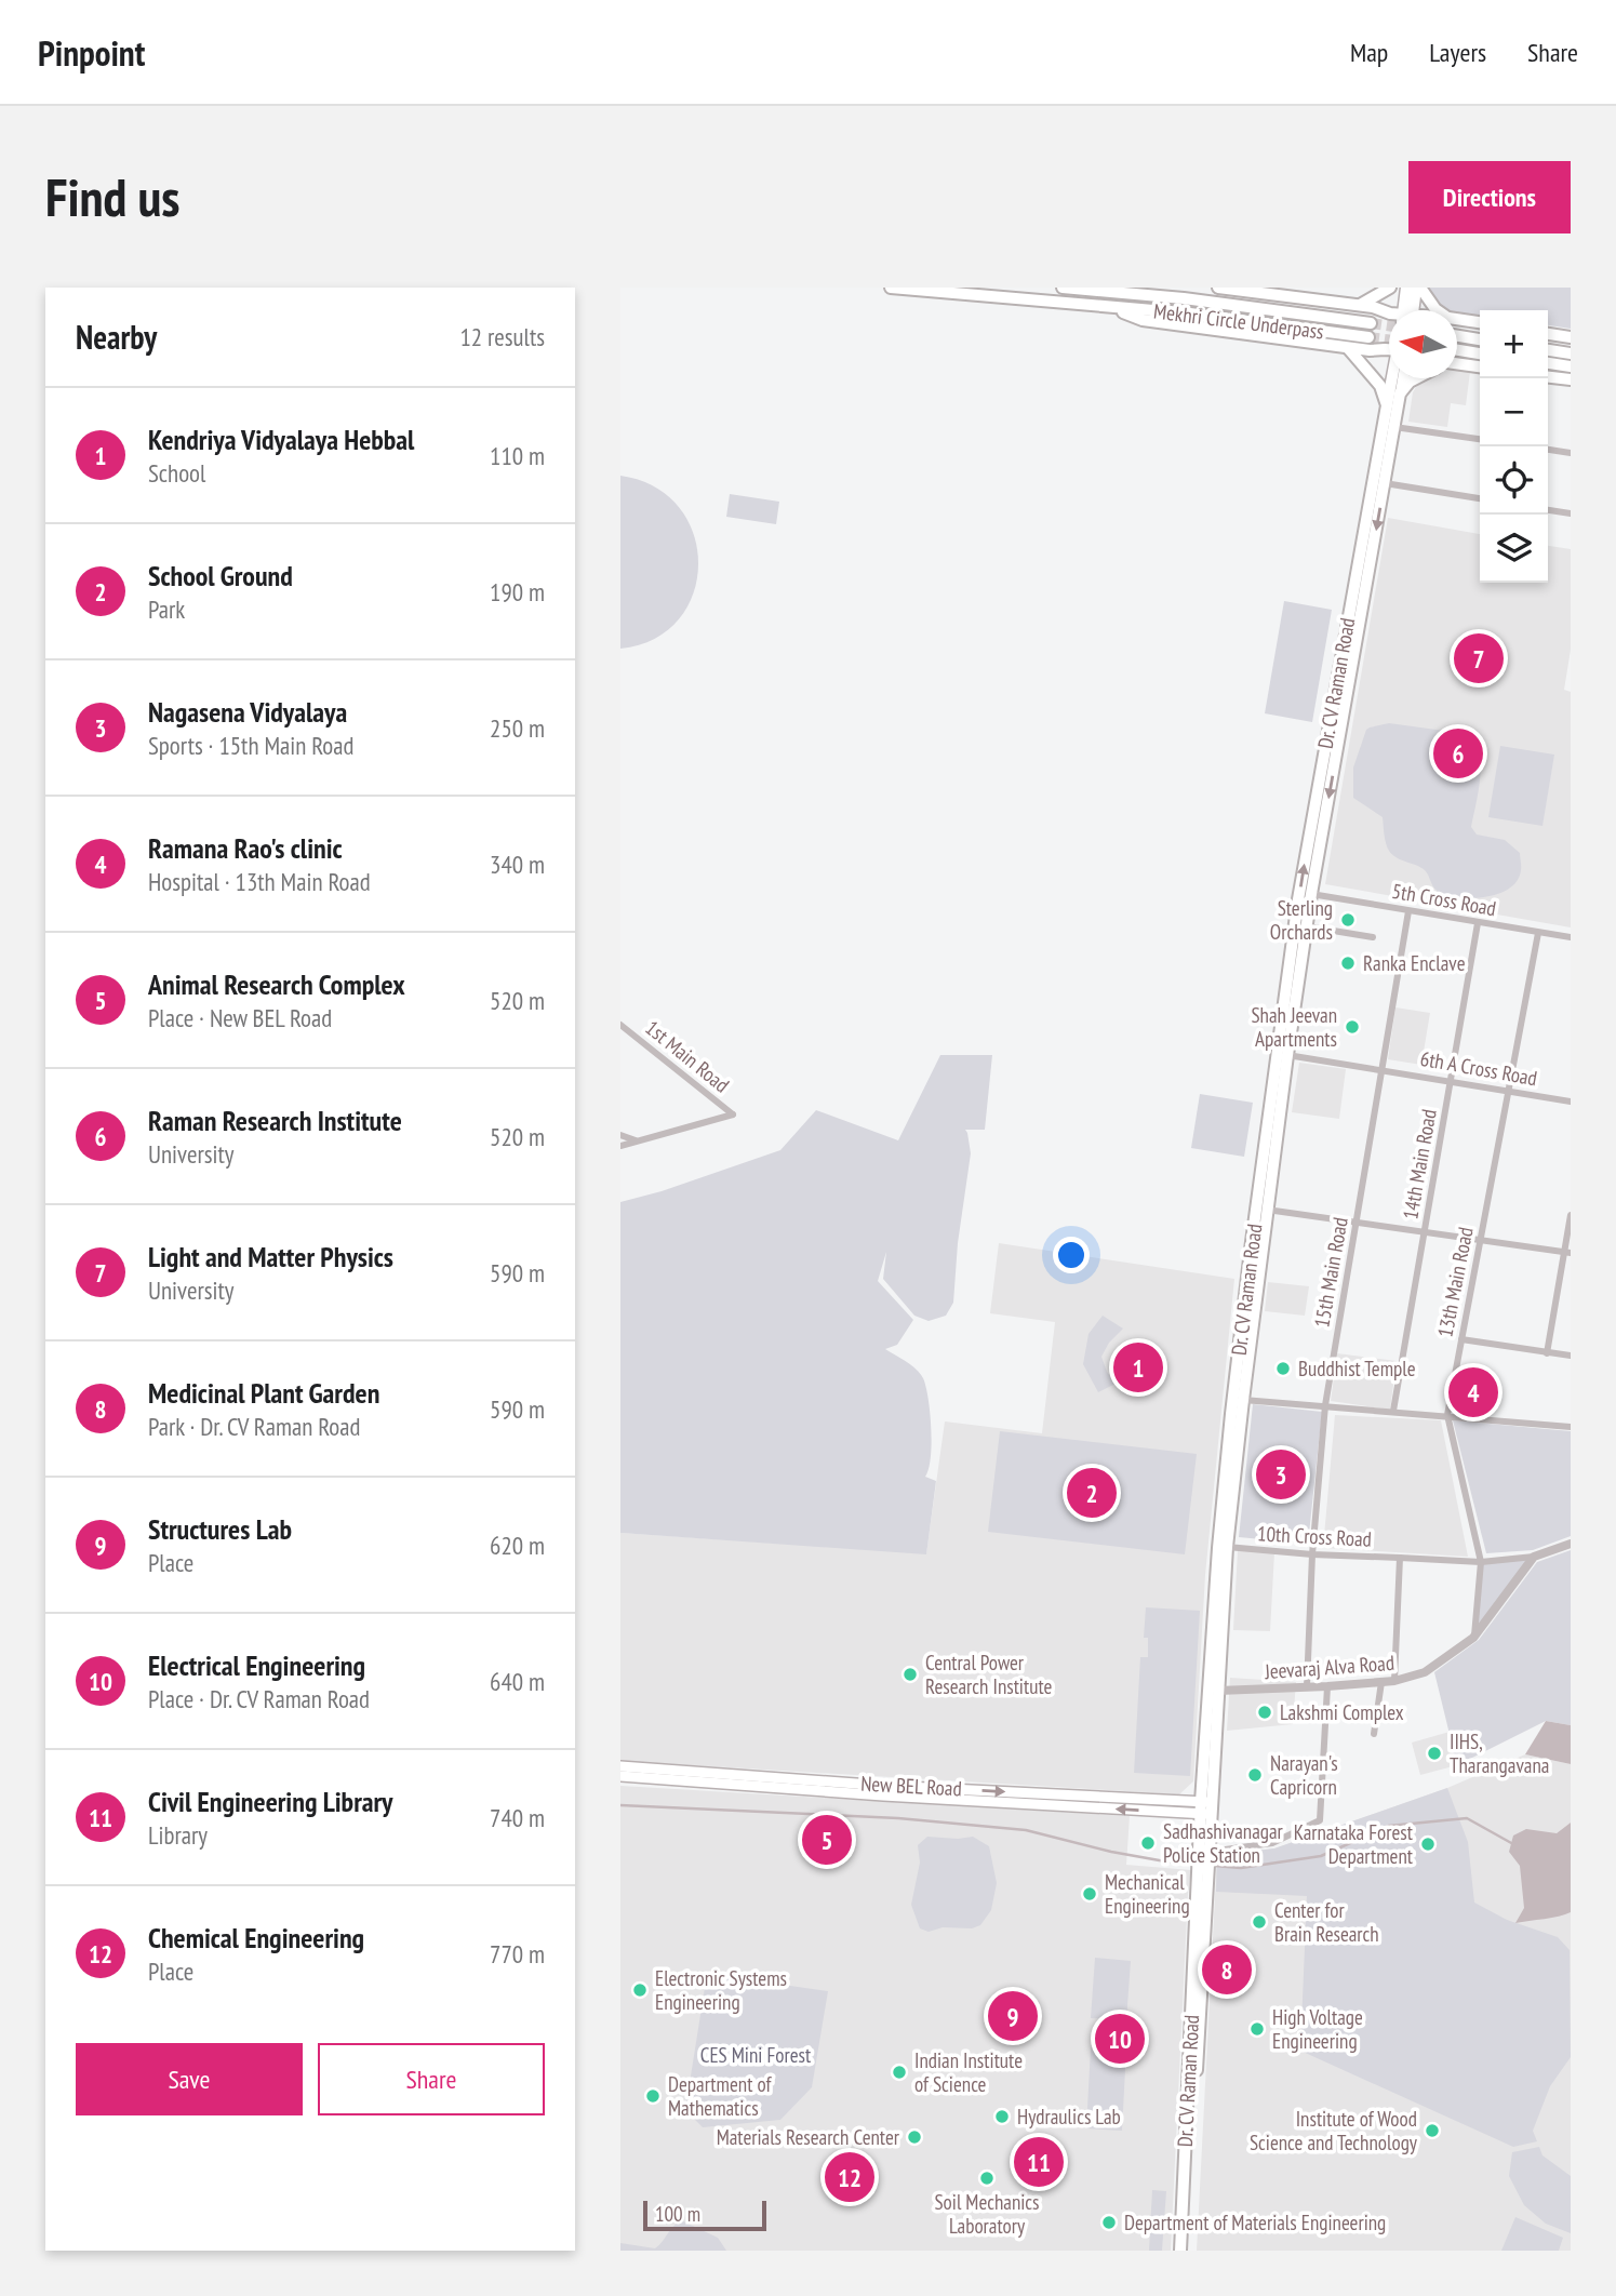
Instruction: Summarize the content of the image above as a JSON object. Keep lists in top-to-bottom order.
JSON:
{
  "streets": {
    "highway": ["Mekhri Circle Underpass", "Dr. CV Raman Road"],
    "main road": ["New BEL Road"],
    "street": [
      "5th Cross Road",
      "1st Main Road",
      "6th A Cross Road",
      "14th Main Road",
      "15th Main Road",
      "13th Main Road",
      "10th Cross Road",
      "Jeevaraj Alva Road"
    ]
  },
  "crossings": [
    ["Dr. CV Raman Road", "5th Cross Road"],
    ["Dr. CV Raman Road", "6th A Cross Road"],
    ["Dr. CV Raman Road", "10th Cross Road"],
    ["Dr. CV Raman Road", "Jeevaraj Alva Road"],
    ["Dr. CV Raman Road", "New BEL Road"],
    ["5th Cross Road", "14th Main Road"],
    ["5th Cross Road", "15th Main Road"],
    ["5th Cross Road", "13th Main Road"],
    ["6th A Cross Road", "14th Main Road"],
    ["6th A Cross Road", "15th Main Road"],
    ["6th A Cross Road", "13th Main Road"],
    ["15th Main Road", "10th Cross Road"],
    ["15th Main Road", "Jeevaraj Alva Road"],
    ["13th Main Road", "10th Cross Road"],
    ["13th Main Road", "Jeevaraj Alva Road"],
    ["10th Cross Road", "Jeevaraj Alva Road"]
  ],
  "parks": ["CES Mini Forest"],
  "places": [
    "Sterling Orchards",
    "Ranka Enclave",
    "Shah Jeevan Apartments",
    "Buddhist Temple",
    "Central Power Research Institute",
    "Lakshmi Complex",
    "IIHS, Tharangavana",
    "Narayan's Capricorn",
    "Sadhashivanagar Police Station",
    "Karnataka Forest Department",
    "Mechanical Engineering",
    "Center for Brain Research",
    "Electronic Systems Engineering",
    "High Voltage Engineering",
    "Indian Institute of Science",
    "Department of Mathematics",
    "Hydraulics Lab",
    "Institute of Wood Science and Technology",
    "Materials Research Center",
    "Soil Mechanics Laboratory",
    "Department of Materials Engineering"
  ],
  "scale_bar": "100 m",
  "north": "left",
  "page": {
    "header": "Pinpoint",
    "nav": ["Map", "Layers", "Share"],
    "buttons": [
      "Directions",
      ["Save", "Share"]
    ],
    "title": "Find us",
    "heading": ["Nearby", "12 results"],
    "map_buttons": ["+", "−"],
    "list": [
      {
        "mark": "1",
        "name": "Kendriya Vidyalaya Hebbal",
        "note": "School",
        "value": "110 m"
      },
      {
        "mark": "2",
        "name": "School Ground",
        "note": "Park",
        "value": "190 m"
      },
      {
        "mark": "3",
        "name": "Nagasena Vidyalaya",
        "note": "Sports · 15th Main Road",
        "value": "250 m"
      },
      {
        "mark": "4",
        "name": "Ramana Rao's clinic",
        "note": "Hospital · 13th Main Road",
        "value": "340 m"
      },
      {
        "mark": "5",
        "name": "Animal Research Complex",
        "note": "Place · New BEL Road",
        "value": "520 m"
      },
      {
        "mark": "6",
        "name": "Raman Research Institute",
        "note": "University",
        "value": "520 m"
      },
      {
        "mark": "7",
        "name": "Light and Matter Physics",
        "note": "University",
        "value": "590 m"
      },
      {
        "mark": "8",
        "name": "Medicinal Plant Garden",
        "note": "Park · Dr. CV Raman Road",
        "value": "590 m"
      },
      {
        "mark": "9",
        "name": "Structures Lab",
        "note": "Place",
        "value": "620 m"
      },
      {
        "mark": "10",
        "name": "Electrical Engineering",
        "note": "Place · Dr. CV Raman Road",
        "value": "640 m"
      },
      {
        "mark": "11",
        "name": "Civil Engineering Library",
        "note": "Library",
        "value": "740 m"
      },
      {
        "mark": "12",
        "name": "Chemical Engineering",
        "note": "Place",
        "value": "770 m"
      }
    ],
    "pins": [
      "7",
      "6",
      "1",
      "4",
      "3",
      "2",
      "5",
      "8",
      "9",
      "10",
      "11",
      "12"
    ],
    "scale": "100 m"
  }
}
